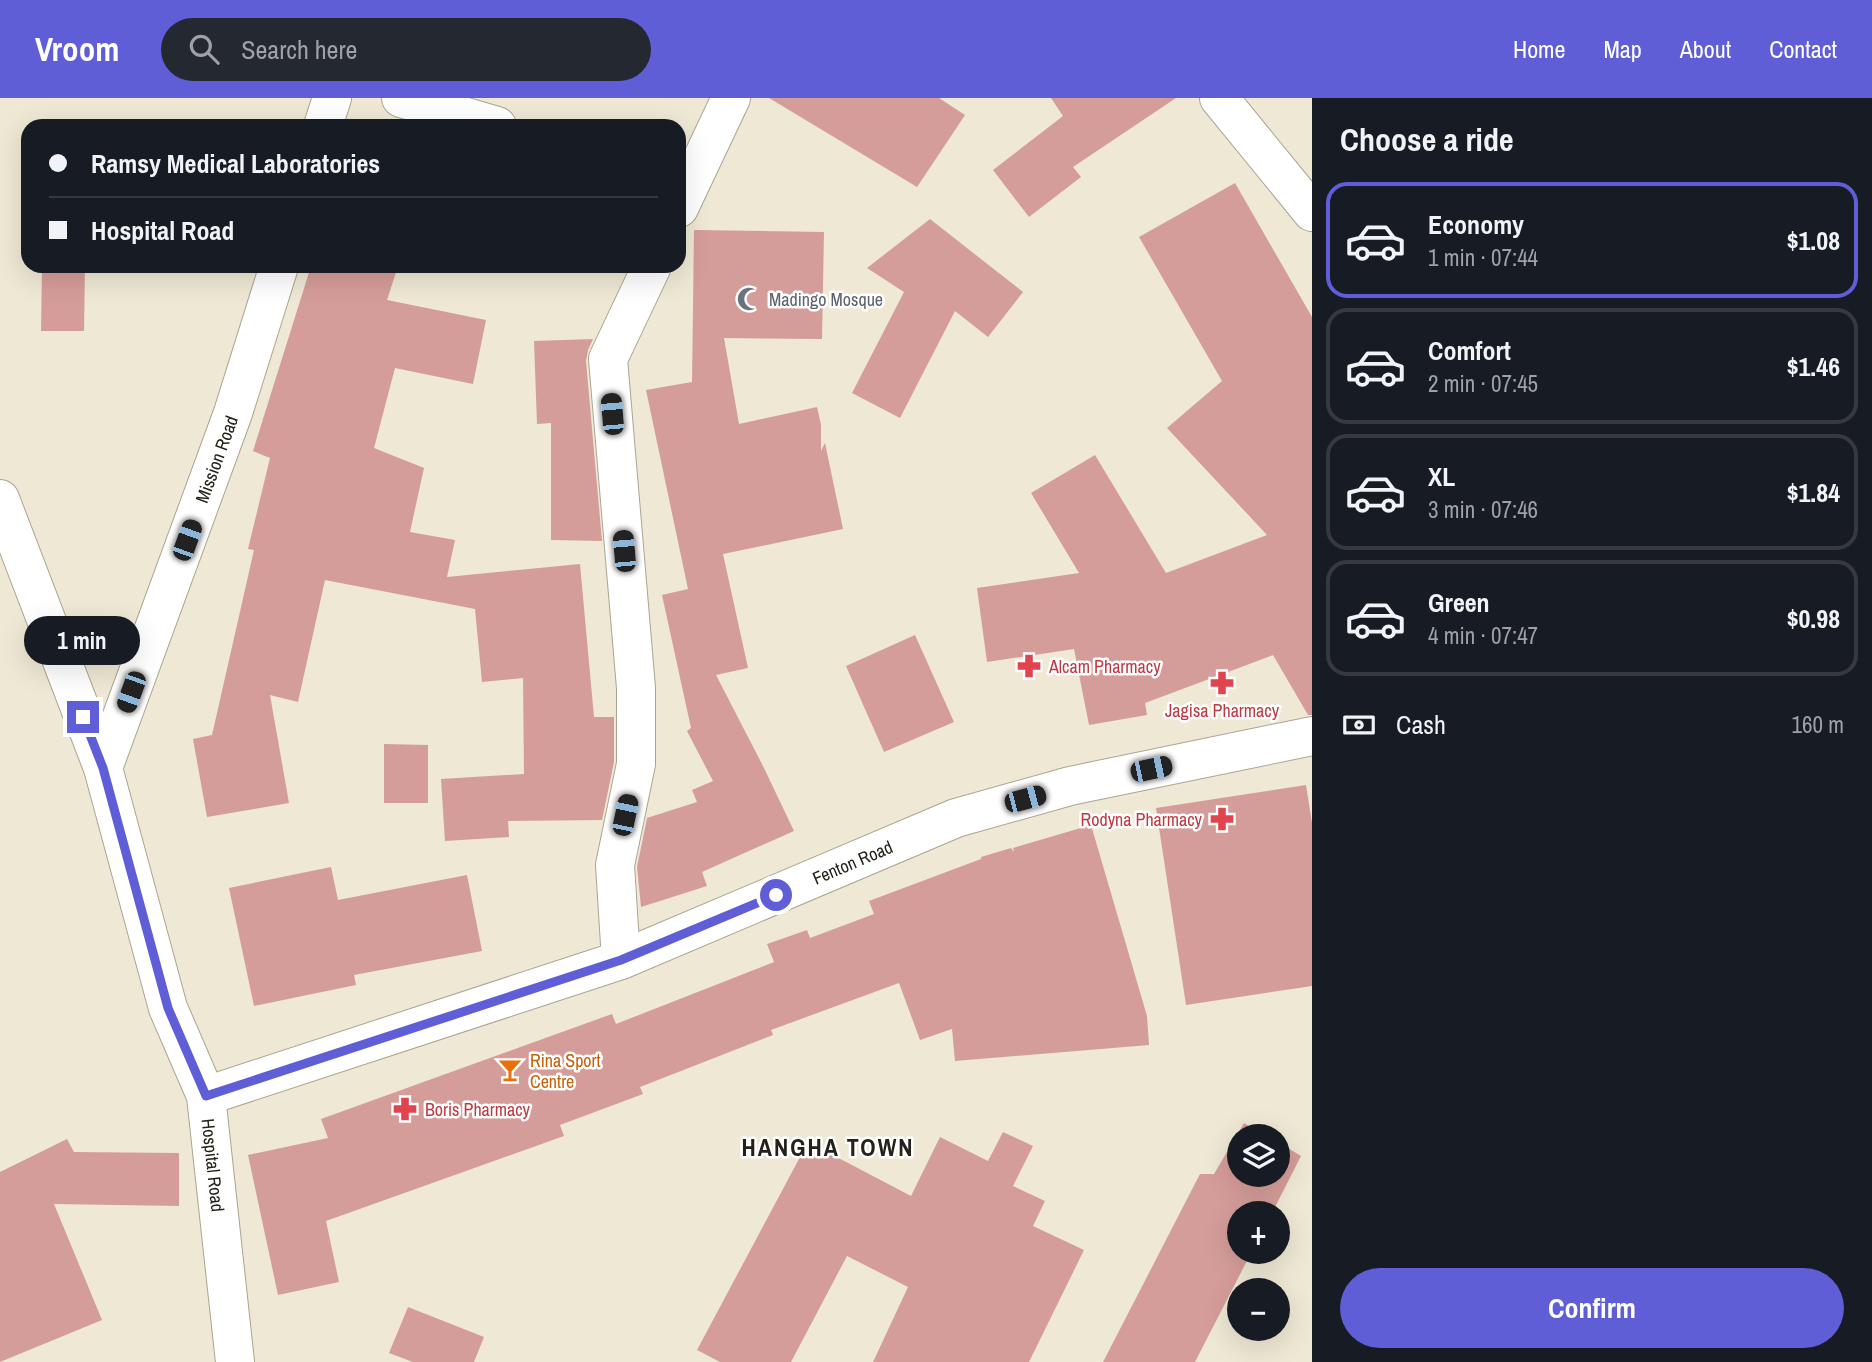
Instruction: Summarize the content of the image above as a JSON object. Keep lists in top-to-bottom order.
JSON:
{
  "streets": {
    "street": ["Mission Road", "Fenton Road", "Hospital Road"]
  },
  "crossings": [
    ["Mission Road", "Hospital Road"],
    ["Fenton Road", "Hospital Road"]
  ],
  "districts": ["HANGHA TOWN"],
  "places": {
    "mosque": ["Madingo Mosque"],
    "pharmacy": [
      "Alcam Pharmacy",
      "Jagisa Pharmacy",
      "Rodyna Pharmacy",
      "Boris Pharmacy"
    ],
    "bar": ["Rina Sport Centre"]
  },
  "page": {
    "header": "Vroom",
    "search": "Search here",
    "nav": [
      "Home",
      "Map",
      "About",
      "Contact"
    ],
    "heading": "Choose a ride",
    "banner": ["Ramsy Medical Laboratories", "Hospital Road"],
    "list": [
      {
        "name": "Economy",
        "note": "1 min · 07:44",
        "value": "$1.08"
      },
      {
        "name": "Comfort",
        "note": "2 min · 07:45",
        "value": "$1.46"
      },
      {
        "name": "XL",
        "note": "3 min · 07:46",
        "value": "$1.84"
      },
      {
        "name": "Green",
        "note": "4 min · 07:47",
        "value": "$0.98"
      }
    ],
    "bubble": "1 min",
    "pay": ["Cash", "160 m"],
    "map_buttons": ["+", "−"],
    "buttons": "Confirm"
  }
}
